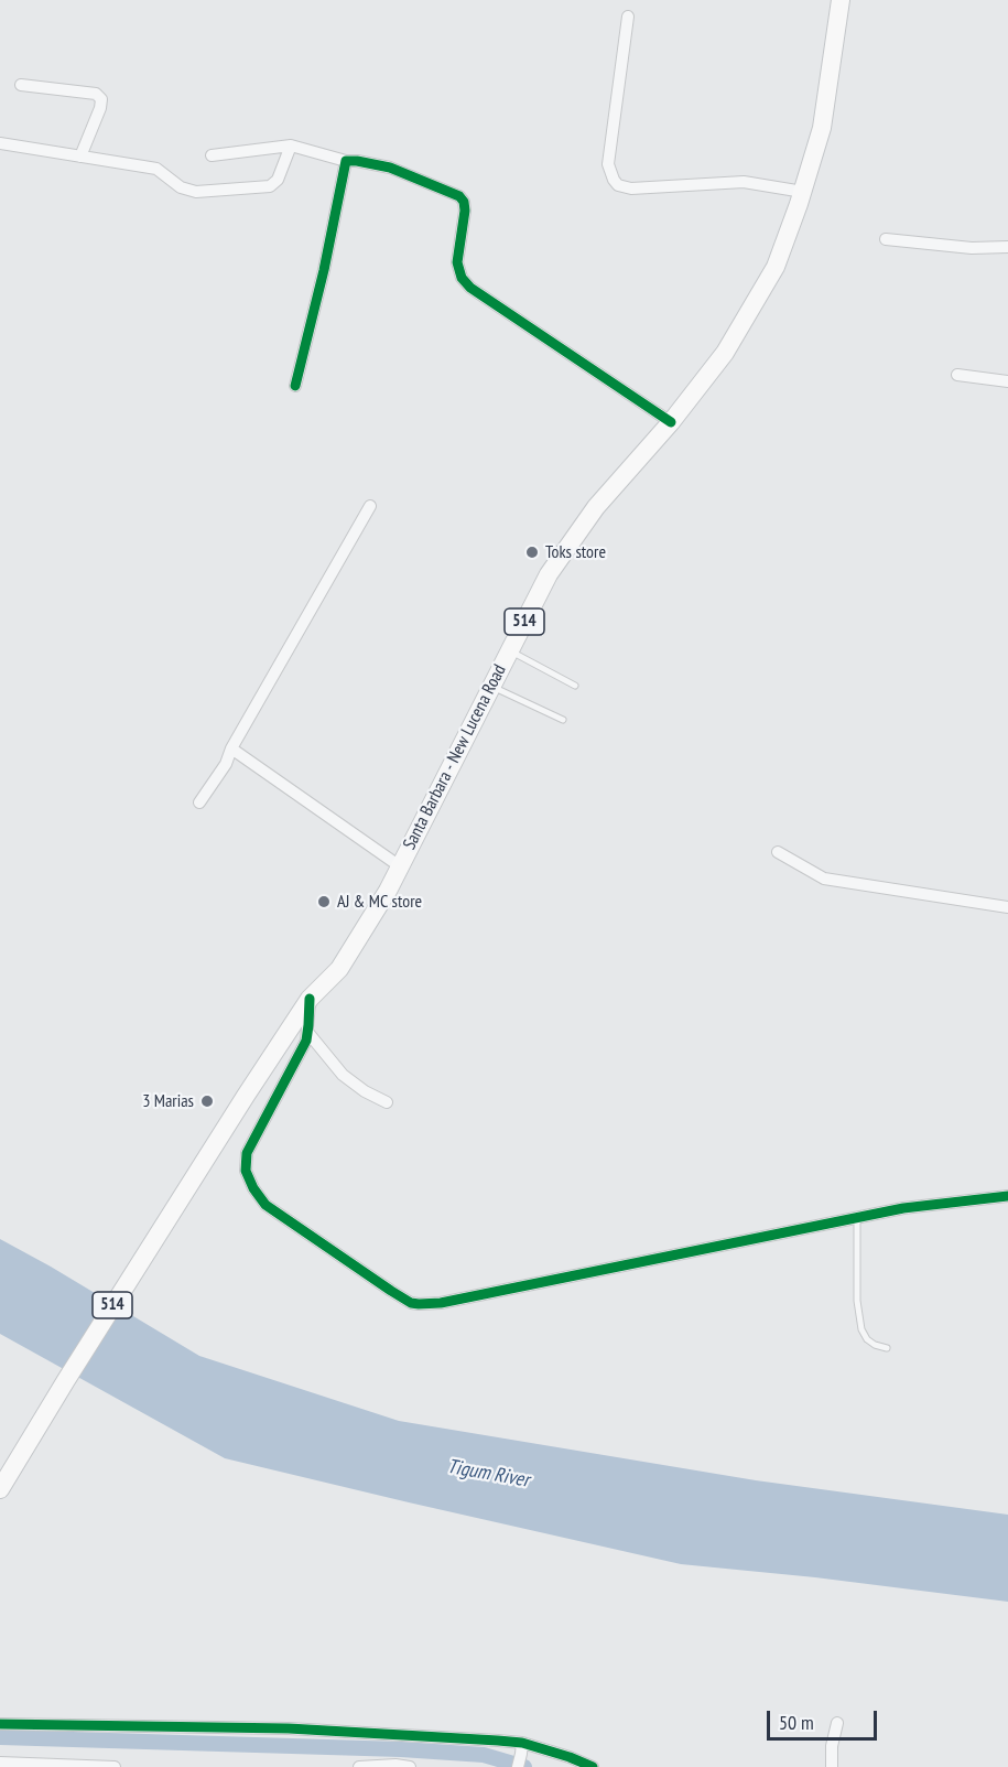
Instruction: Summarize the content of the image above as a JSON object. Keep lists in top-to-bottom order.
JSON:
{
  "streets": {
    "main road": ["514", "Santa Barbara - New Lucena Road"]
  },
  "water": ["Tigum River"],
  "places": ["Toks store", "AJ & MC store", "3 Marias"],
  "scale_bar": "50 m"
}
